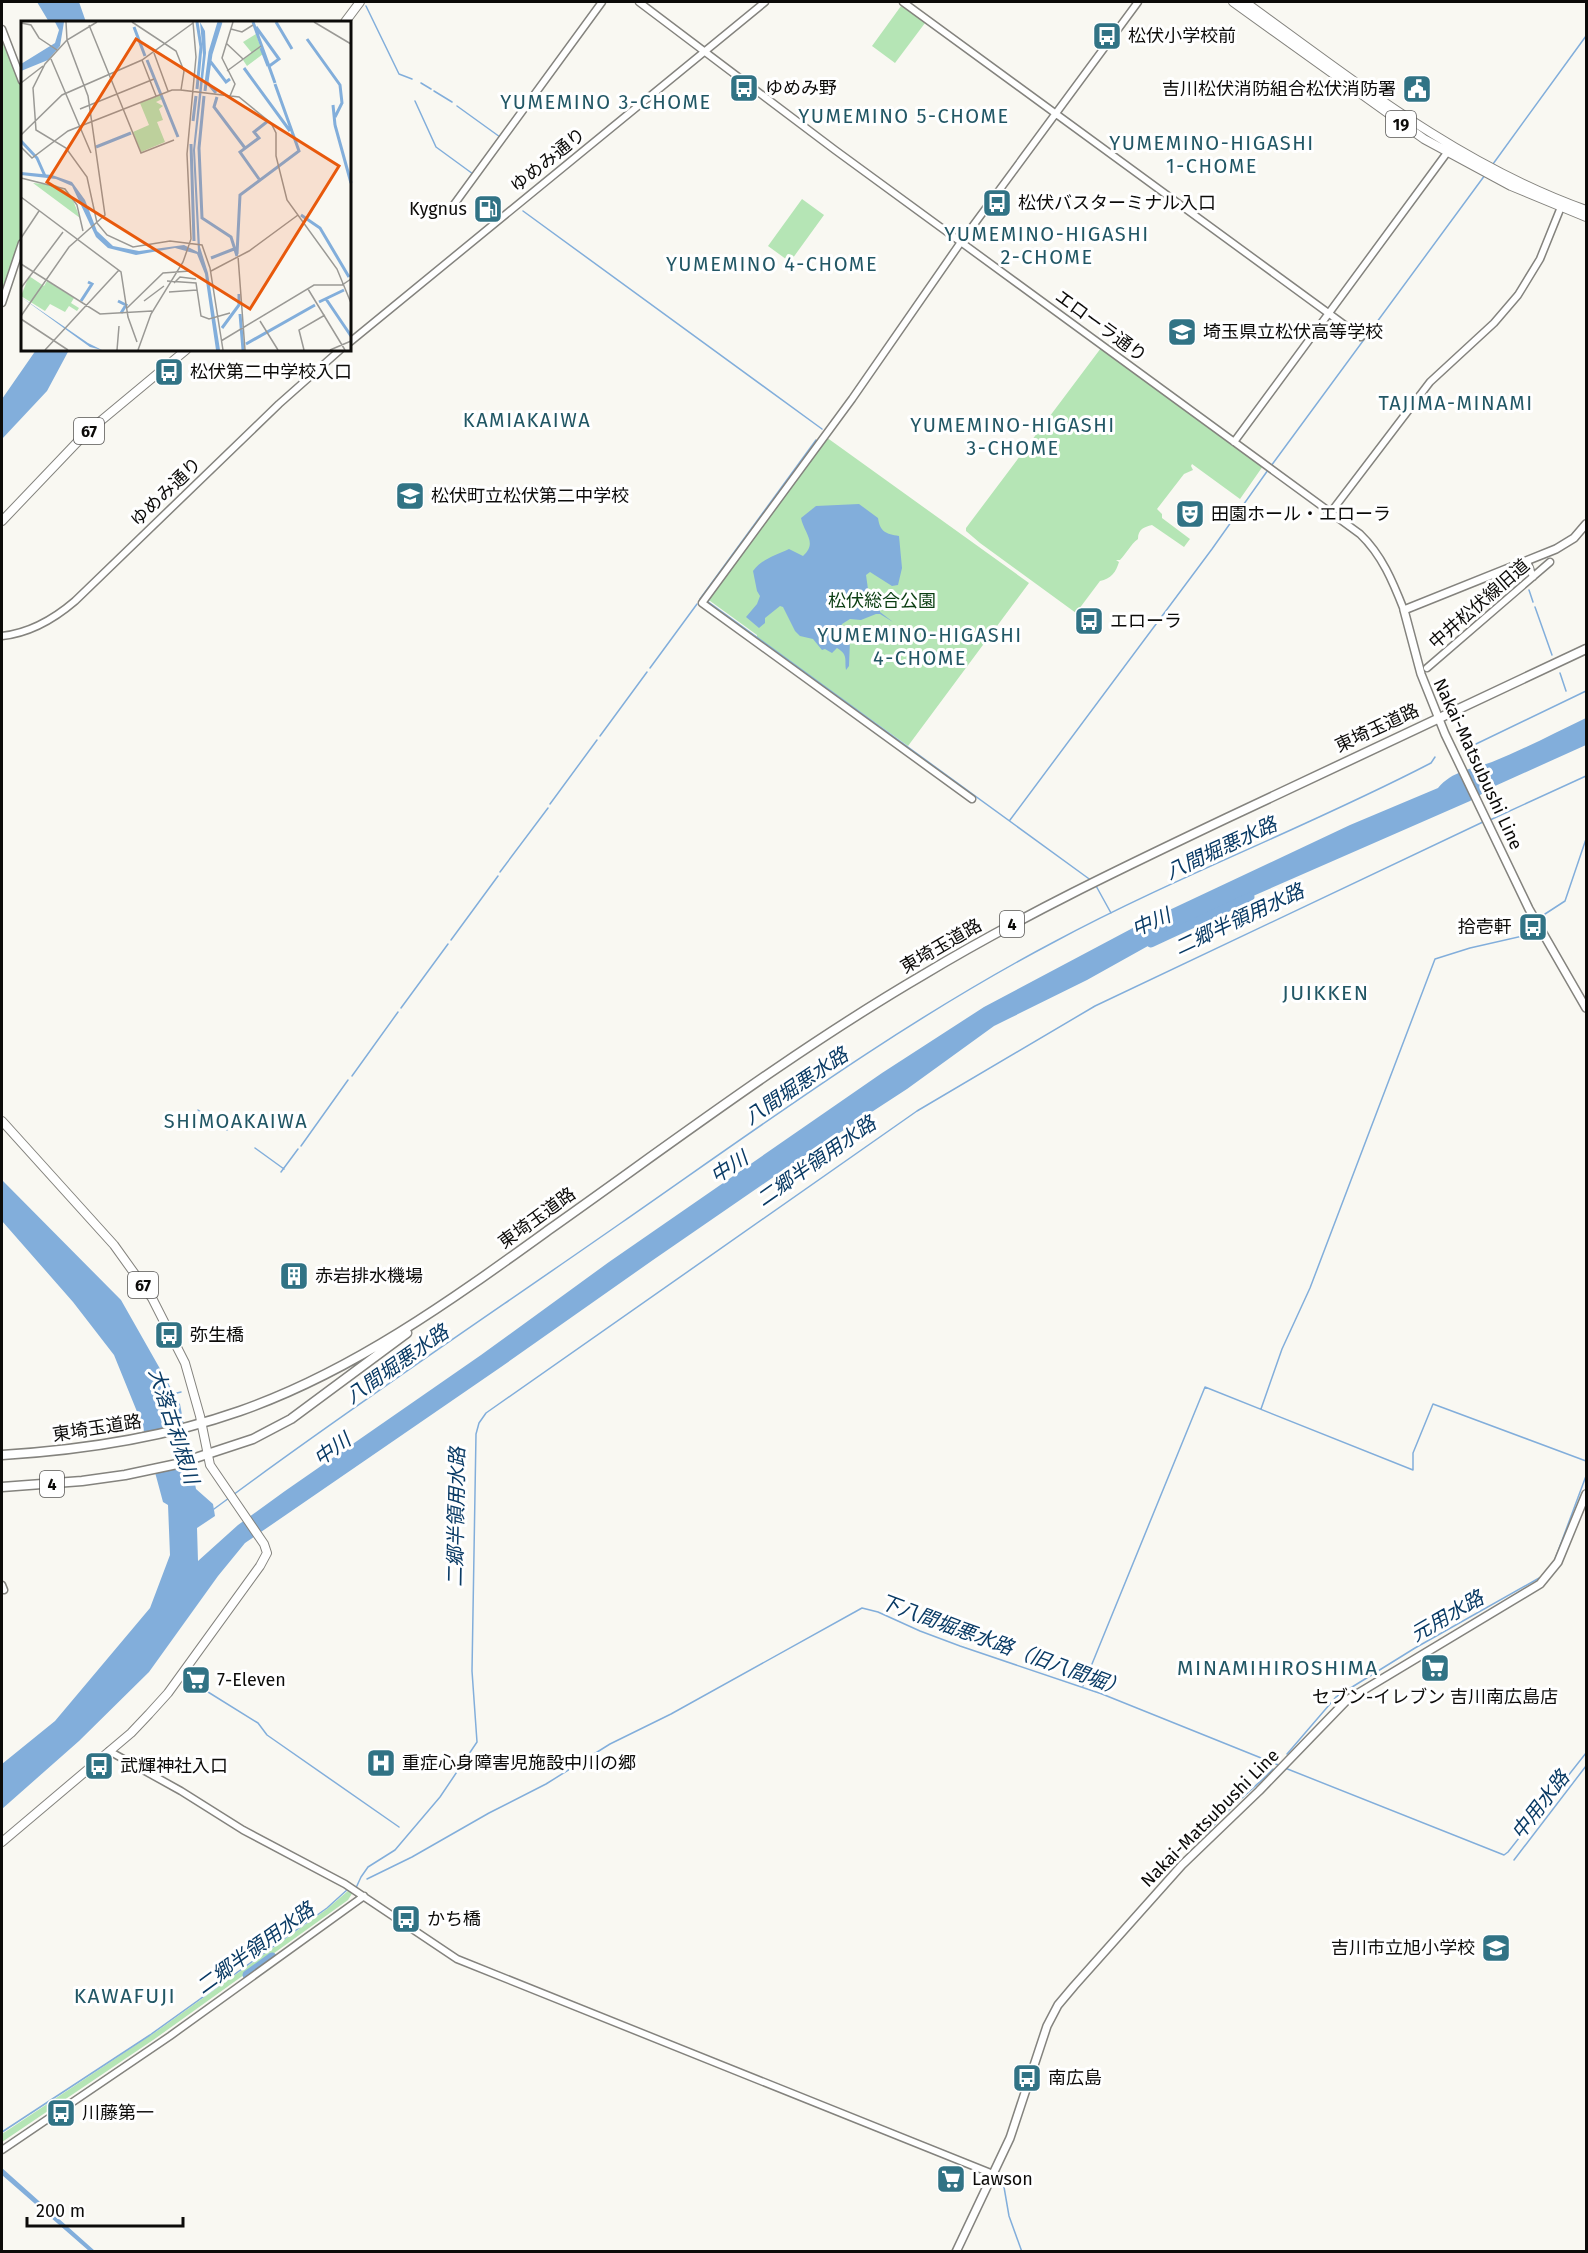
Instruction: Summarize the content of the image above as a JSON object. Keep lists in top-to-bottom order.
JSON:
{
  "streets": {
    "highway": ["東埼玉道路", "4"],
    "main road": ["19", "67", "Nakai-Matsubushi Line"],
    "street": ["ゆめみ通り", "エローラ通り", "中井松伏線旧道"]
  },
  "crossings": [
    ["ゆめみ通り", "エローラ通り"],
    ["エローラ通り", "Nakai-Matsubushi Line"],
    ["67", "東埼玉道路"],
    ["東埼玉道路", "Nakai-Matsubushi Line"]
  ],
  "districts": [
    "YUMEMINO 3-CHOME",
    "YUMEMINO 5-CHOME",
    "YUMEMINO-HIGASHI 1-CHOME",
    "YUMEMINO-HIGASHI 2-CHOME",
    "YUMEMINO 4-CHOME",
    "TAJIMA-MINAMI",
    "KAMIAKAIWA",
    "YUMEMINO-HIGASHI 3-CHOME",
    "YUMEMINO-HIGASHI 4-CHOME",
    "JUIKKEN",
    "SHIMOAKAIWA",
    "MINAMIHIROSHIMA",
    "KAWAFUJI"
  ],
  "water": [
    "八間堀悪水路",
    "二郷半領用水路",
    "中川",
    "大落古利根川",
    "元用水路",
    "下八間堀悪水路（旧八間堀）",
    "中用水路"
  ],
  "parks": ["松伏総合公園"],
  "places": {
    "bus stop": [
      "松伏小学校前",
      "ゆめみ野",
      "松伏バスターミナル入口",
      "松伏第二中学校入口",
      "エローラ",
      "拾壱軒",
      "弥生橋",
      "武輝神社入口",
      "かち橋",
      "南広島",
      "川藤第一"
    ],
    "public building": ["吉川松伏消防組合松伏消防署"],
    "fuel station": ["Kygnus"],
    "school or university": ["埼玉県立松伏高等学校", "松伏町立松伏第二中学校", "吉川市立旭小学校"],
    "theatre": ["田園ホール・エローラ"],
    "building": ["赤岩排水機場"],
    "supermarket": ["セブン-イレブン 吉川南広島店", "7-Eleven", "Lawson"],
    "hospital": ["重症心身障害児施設中川の郷"]
  },
  "scale_bar": "200 m"
}
